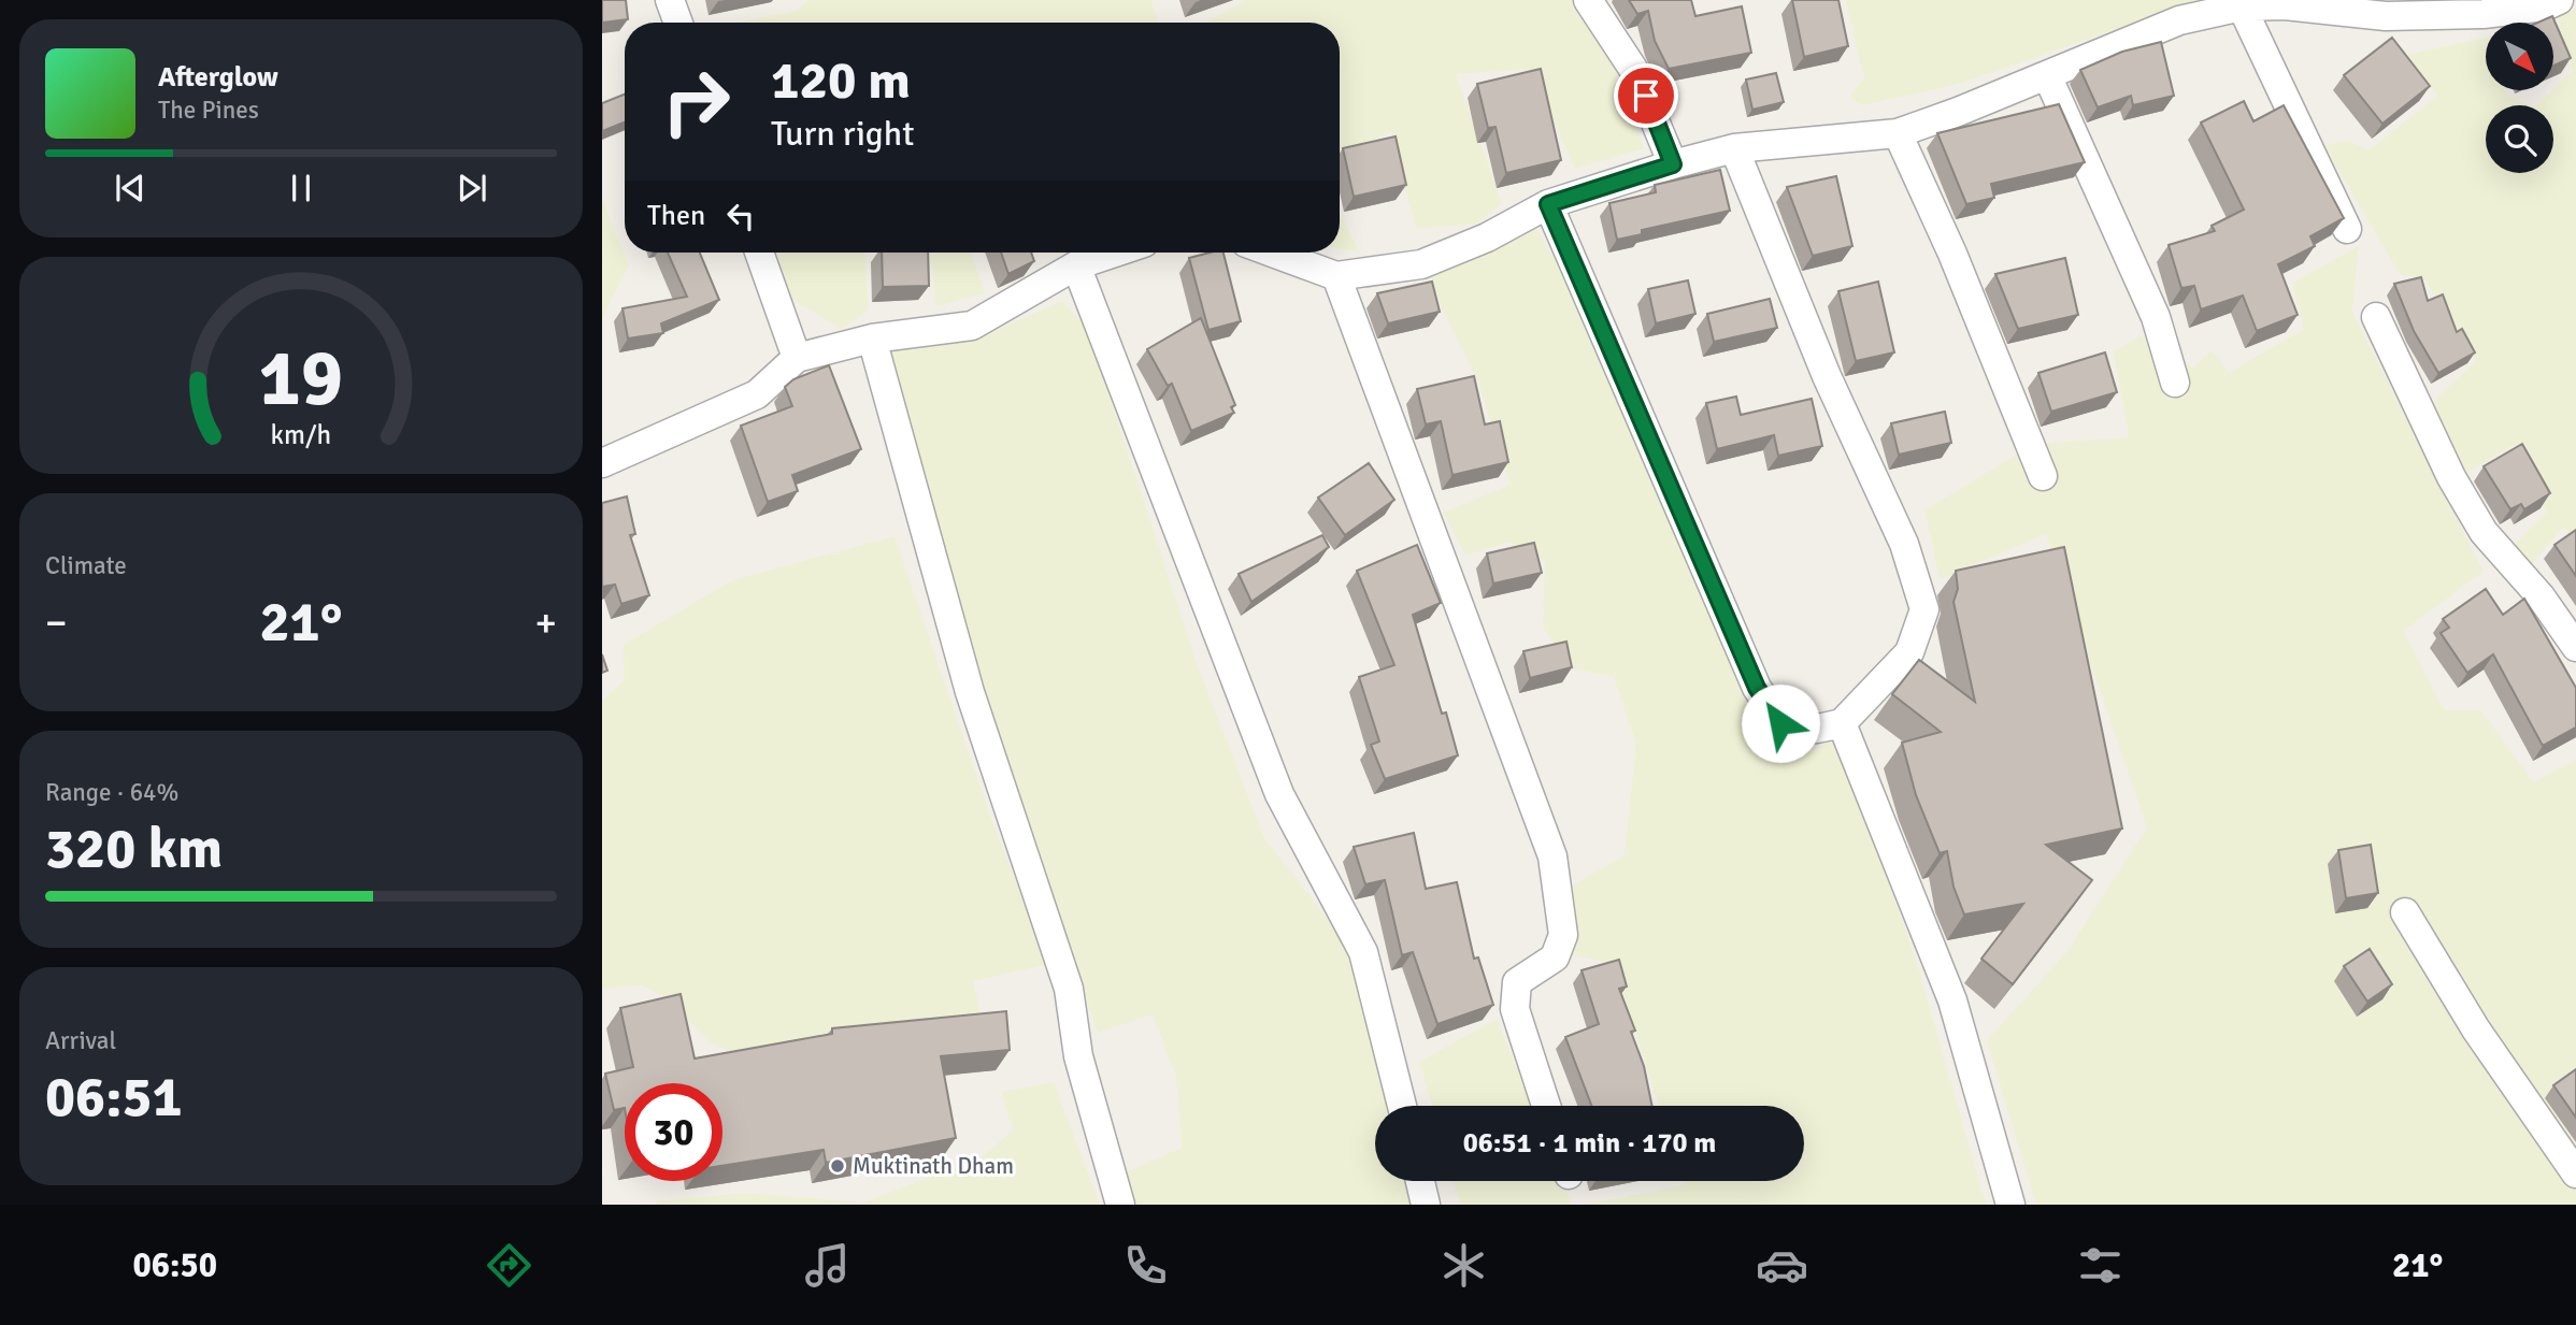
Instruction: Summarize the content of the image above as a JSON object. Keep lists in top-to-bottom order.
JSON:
{
  "places": ["Muktinath Dham"],
  "north": "bottom right",
  "page": {
    "turn": ["120 m", "Turn right"],
    "song": ["Afterglow", "The Pines"],
    "then": "Then",
    "tile": [
      "Climate",
      ["Range · 64%", "320 km"],
      ["Arrival", "06:51"]
    ],
    "heat": ["−", "21°", "+"],
    "limit": "30",
    "trip": "06:51 · 1 min · 170 m",
    "tabs": ["06:50", "21°"],
    "gauge": ["19", "km/h"]
  }
}
